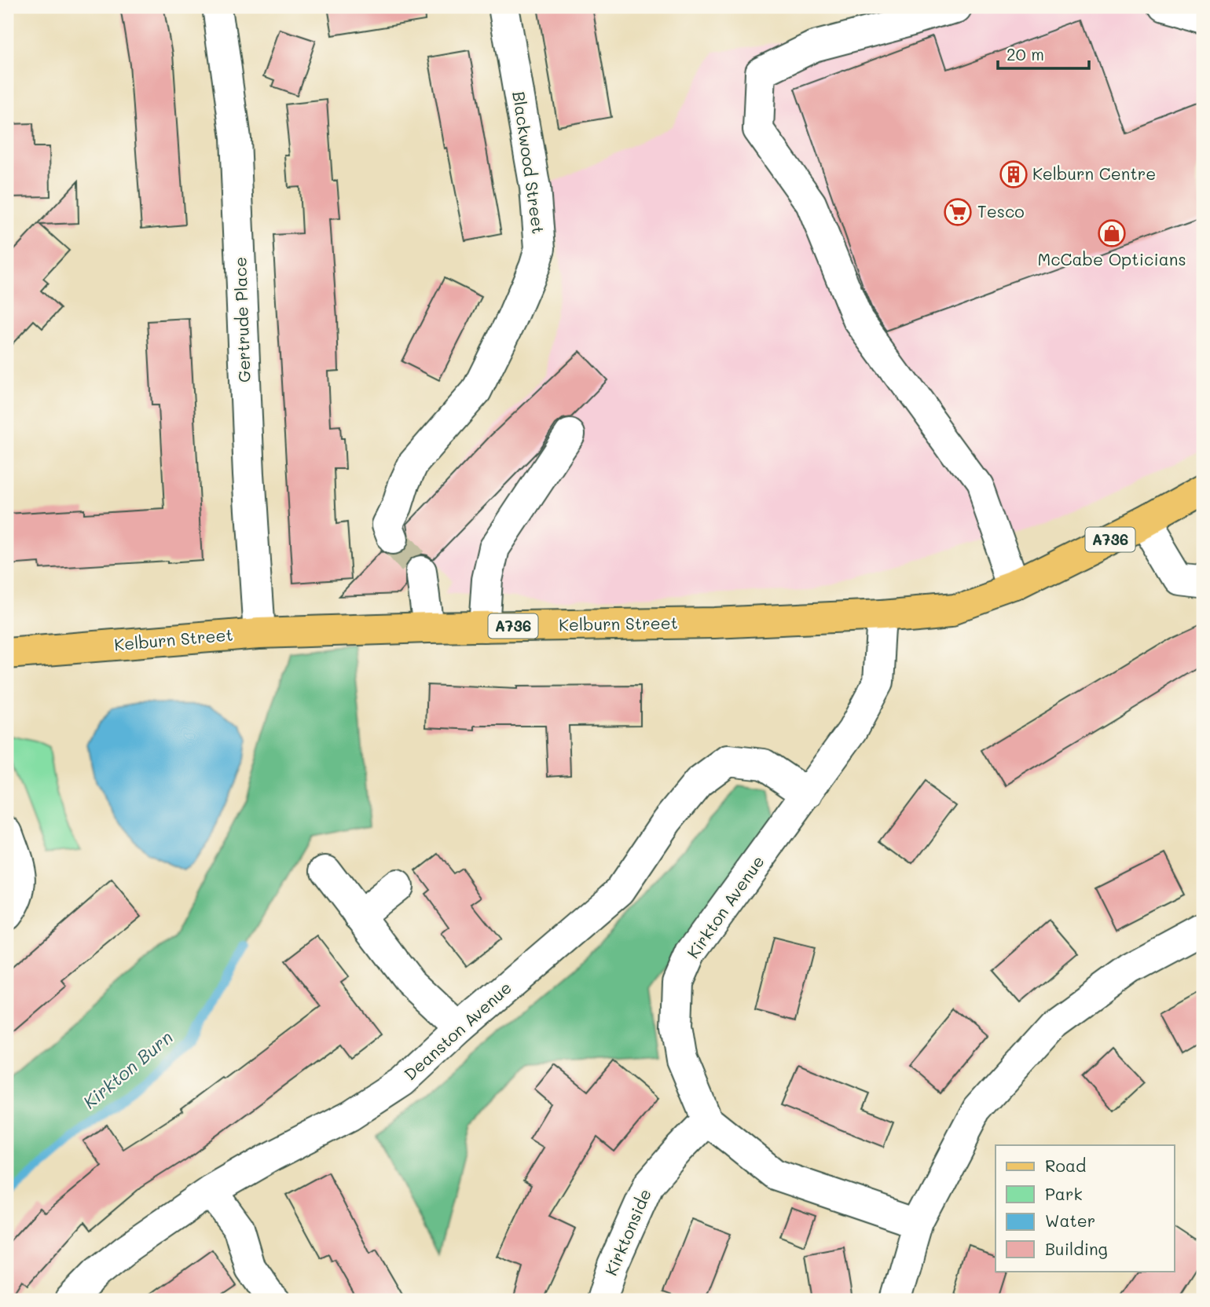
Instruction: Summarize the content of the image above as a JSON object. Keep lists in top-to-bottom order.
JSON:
{
  "streets": {
    "main road": ["A736", "Kelburn Street"],
    "street": [
      "Blackwood Street",
      "Gertrude Place",
      "Kirkton Avenue",
      "Deanston Avenue",
      "Kirktonside"
    ]
  },
  "crossings": [
    ["Gertrude Place", "Kelburn Street"],
    ["Kelburn Street", "Kirkton Avenue"],
    ["Kirkton Avenue", "Deanston Avenue"],
    ["Kirkton Avenue", "Kirktonside"]
  ],
  "water": ["Kirkton Burn"],
  "places": {
    "building": ["Kelburn Centre"],
    "supermarket": ["Tesco"],
    "shop": ["McCabe Opticians"]
  },
  "legend": [
    "Road",
    "Park",
    "Water",
    "Building"
  ],
  "scale_bar": "20 m"
}
